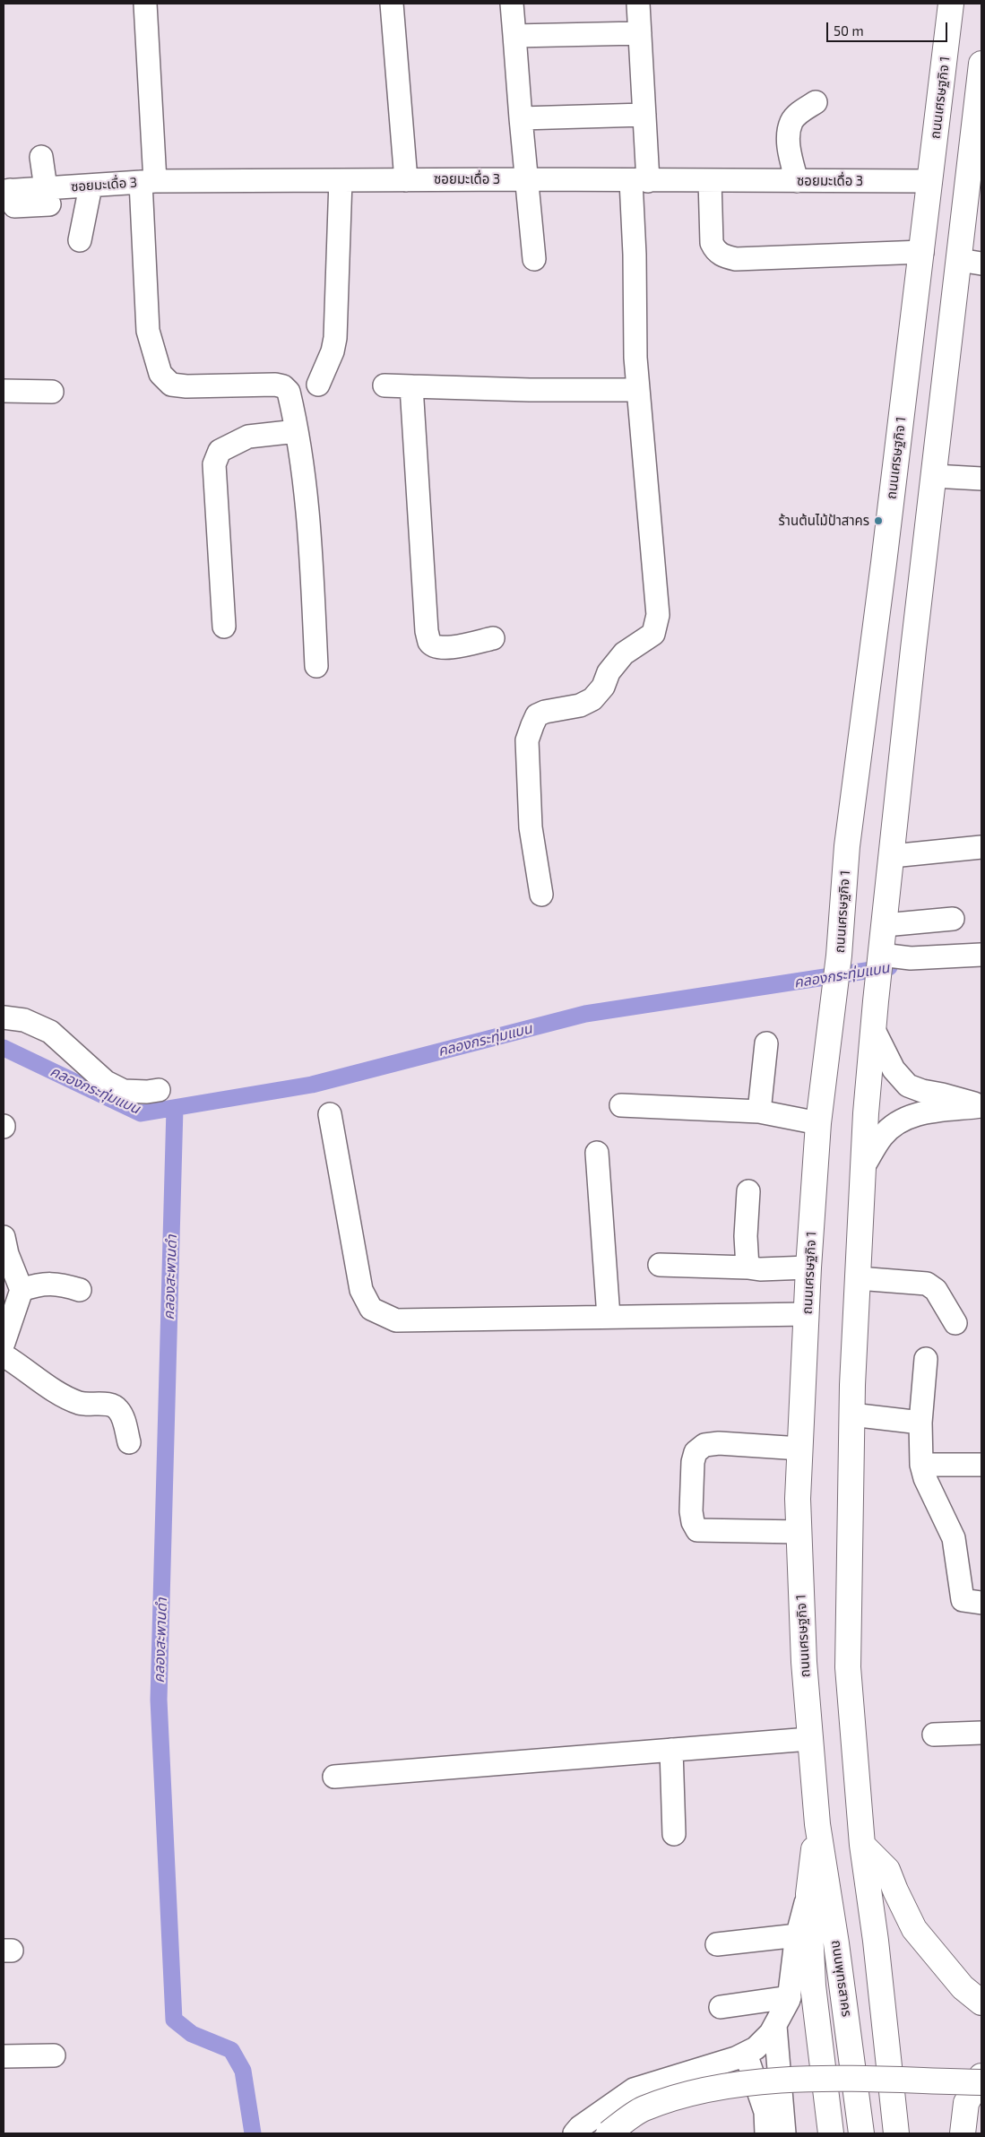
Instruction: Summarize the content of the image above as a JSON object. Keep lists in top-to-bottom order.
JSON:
{
  "streets": {
    "main road": ["ถนนเศรษฐกิจ 1", "ถนนพุทธสาคร"],
    "street": ["ซอยมะเดื่อ 3"]
  },
  "crossings": [
    ["ถนนเศรษฐกิจ 1", "ซอยมะเดื่อ 3"],
    ["ถนนเศรษฐกิจ 1", "ถนนพุทธสาคร"]
  ],
  "water": ["คลองกระทุ่มแบน", "คลองสะพานดำ"],
  "places": ["ร้านต้นไม้ป้าสาคร"],
  "scale_bar": "50 m"
}
